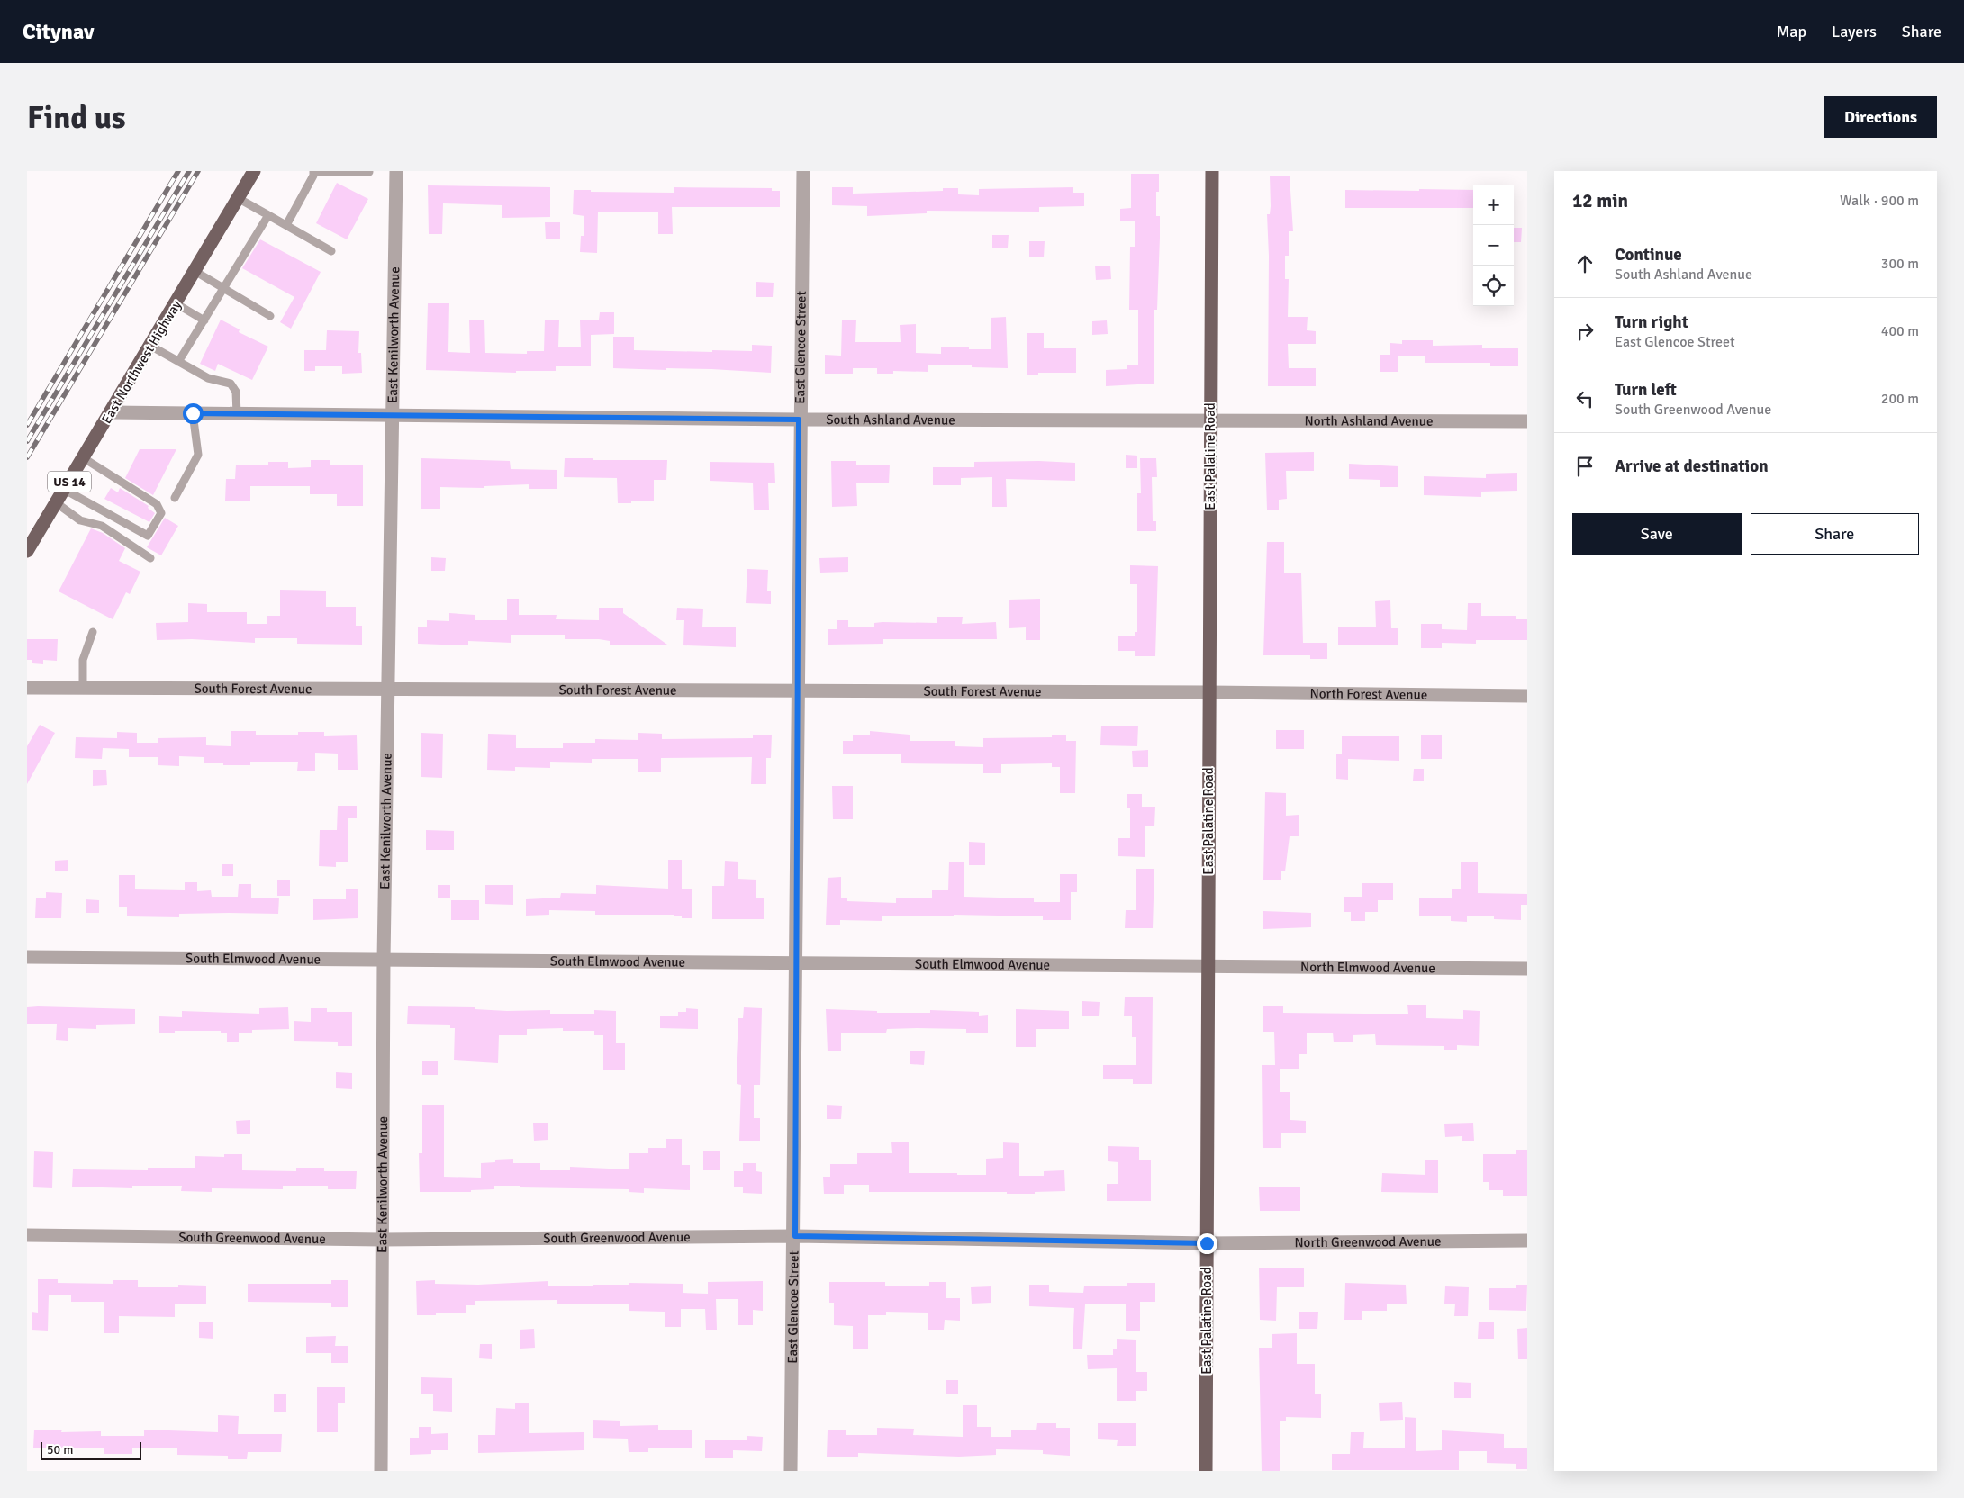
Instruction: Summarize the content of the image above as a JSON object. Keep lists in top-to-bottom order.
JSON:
{
  "streets": {
    "main road": ["East Northwest Highway", "East Palatine Road", "US 14"],
    "street": [
      "East Kenilworth Avenue",
      "East Glencoe Street",
      "South Ashland Avenue",
      "North Ashland Avenue",
      "South Forest Avenue",
      "North Forest Avenue",
      "South Elmwood Avenue",
      "North Elmwood Avenue",
      "South Greenwood Avenue",
      "North Greenwood Avenue"
    ]
  },
  "crossings": [
    ["East Kenilworth Avenue", "South Ashland Avenue"],
    ["East Kenilworth Avenue", "South Forest Avenue"],
    ["East Kenilworth Avenue", "South Elmwood Avenue"],
    ["East Kenilworth Avenue", "South Greenwood Avenue"],
    ["East Glencoe Street", "South Ashland Avenue"],
    ["East Glencoe Street", "South Forest Avenue"],
    ["East Glencoe Street", "South Elmwood Avenue"],
    ["East Glencoe Street", "South Greenwood Avenue"],
    ["East Northwest Highway", "South Ashland Avenue"],
    ["South Ashland Avenue", "North Ashland Avenue"],
    ["South Ashland Avenue", "East Palatine Road"],
    ["North Ashland Avenue", "East Palatine Road"],
    ["East Palatine Road", "South Forest Avenue"],
    ["East Palatine Road", "North Forest Avenue"],
    ["East Palatine Road", "South Elmwood Avenue"],
    ["East Palatine Road", "North Elmwood Avenue"],
    ["East Palatine Road", "South Greenwood Avenue"],
    ["East Palatine Road", "North Greenwood Avenue"],
    ["South Forest Avenue", "North Forest Avenue"],
    ["South Elmwood Avenue", "North Elmwood Avenue"],
    ["South Greenwood Avenue", "North Greenwood Avenue"]
  ],
  "scale_bar": "50 m",
  "page": {
    "header": "Citynav",
    "nav": ["Map", "Layers", "Share"],
    "buttons": [
      "Directions",
      ["Save", "Share"]
    ],
    "title": "Find us",
    "heading": ["12 min", "Walk · 900 m"],
    "map_buttons": ["+", "−"],
    "list": [
      ["Continue", "South Ashland Avenue", "300 m"],
      ["Turn right", "East Glencoe Street", "400 m"],
      ["Turn left", "South Greenwood Avenue", "200 m"],
      "Arrive at destination"
    ],
    "scale": "50 m"
  }
}
